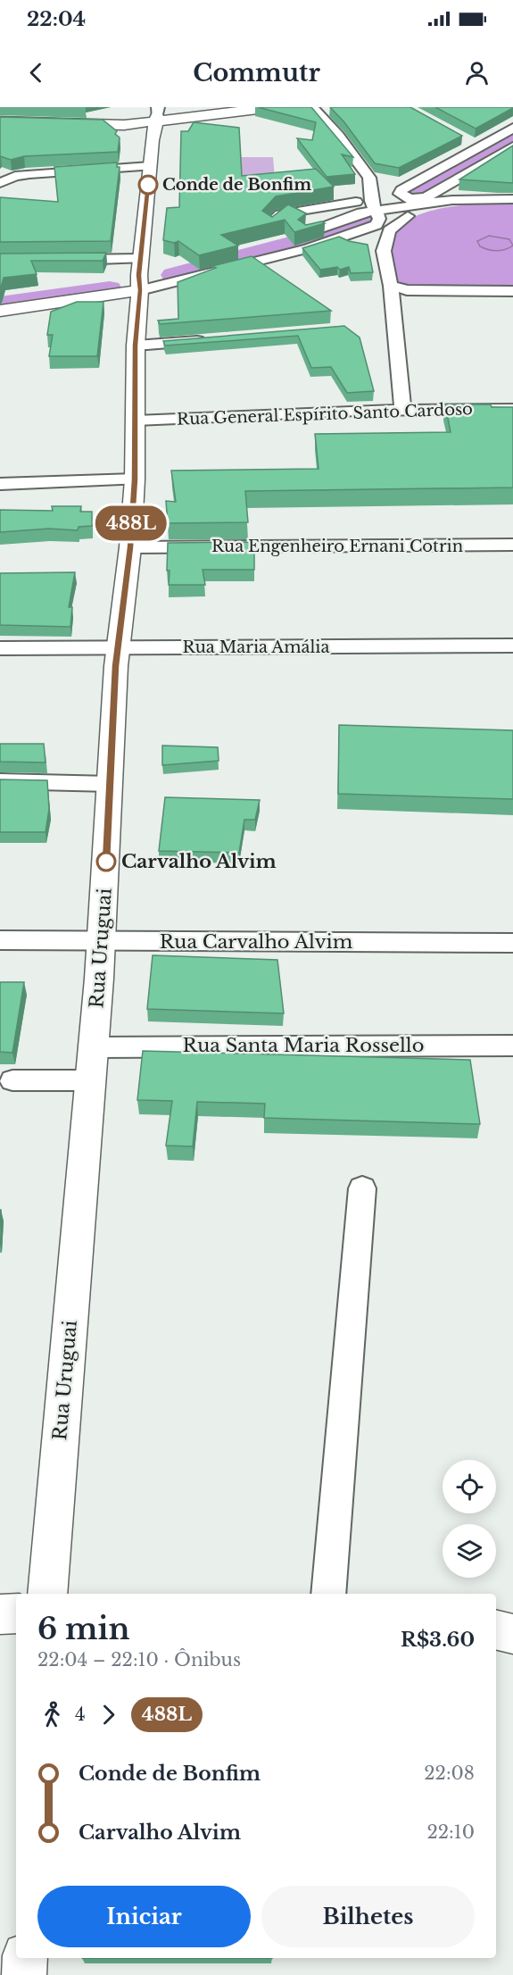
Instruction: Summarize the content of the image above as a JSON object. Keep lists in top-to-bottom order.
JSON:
{
  "streets": {
    "main road": ["Rua Uruguai"],
    "street": [
      "Rua General Espírito Santo Cardoso",
      "Rua Engenheiro Ernani Cotrin",
      "Rua Maria Amália",
      "Rua Carvalho Alvim",
      "Rua Santa Maria Rossello"
    ]
  },
  "crossings": [
    ["Rua General Espírito Santo Cardoso", "Rua Uruguai"],
    ["Rua Engenheiro Ernani Cotrin", "Rua Uruguai"],
    ["Rua Maria Amália", "Rua Uruguai"],
    ["Rua Carvalho Alvim", "Rua Uruguai"],
    ["Rua Uruguai", "Rua Santa Maria Rossello"]
  ],
  "places": ["Conde de Bonfim", "Carvalho Alvim"],
  "lines": ["bus line 488L"],
  "page": {
    "status": "22:04",
    "header": "Commutr",
    "on_map": "488L",
    "heading": ["6 min", "22:04 – 22:10 · Ônibus", "R$3.60"],
    "legs": ["4", "488L"],
    "list": [
      {
        "name": "Conde de Bonfim",
        "value": "22:08"
      },
      {
        "name": "Carvalho Alvim",
        "value": "22:10"
      }
    ],
    "buttons": ["Iniciar", "Bilhetes"]
  }
}
